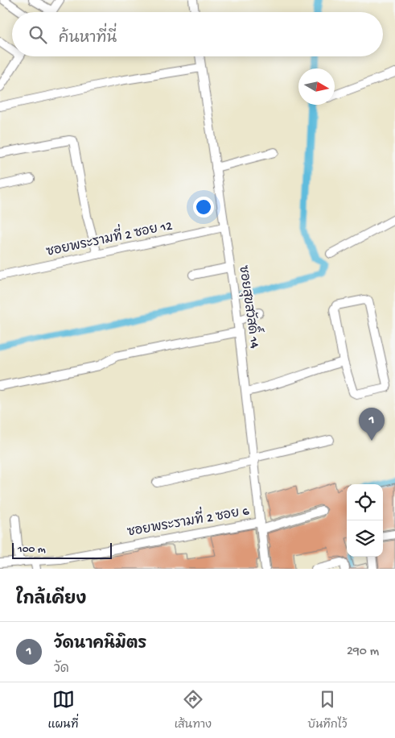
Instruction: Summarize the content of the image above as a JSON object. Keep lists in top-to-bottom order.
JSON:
{
  "streets": {
    "street": ["ซอยพระรามที่ 2 ซอย 12", "ซอยสุขสวัสดิ์ 14", "ซอยพระรามที่ 2 ซอย 6"]
  },
  "crossings": [
    ["ซอยพระรามที่ 2 ซอย 12", "ซอยสุขสวัสดิ์ 14"],
    ["ซอยสุขสวัสดิ์ 14", "ซอยพระรามที่ 2 ซอย 6"]
  ],
  "scale_bar": "100 m",
  "north": "right",
  "page": {
    "search": "ค้นหาที่นี่",
    "pins": "1",
    "scale": "100 m",
    "heading": "ใกล้เคียง",
    "list": [
      {
        "mark": "1",
        "name": "วัดนาคนิมิตร",
        "note": "วัด",
        "value": "290 m"
      }
    ],
    "nav": ["แผนที่", "เส้นทาง", "บันทึกไว้"]
  }
}
